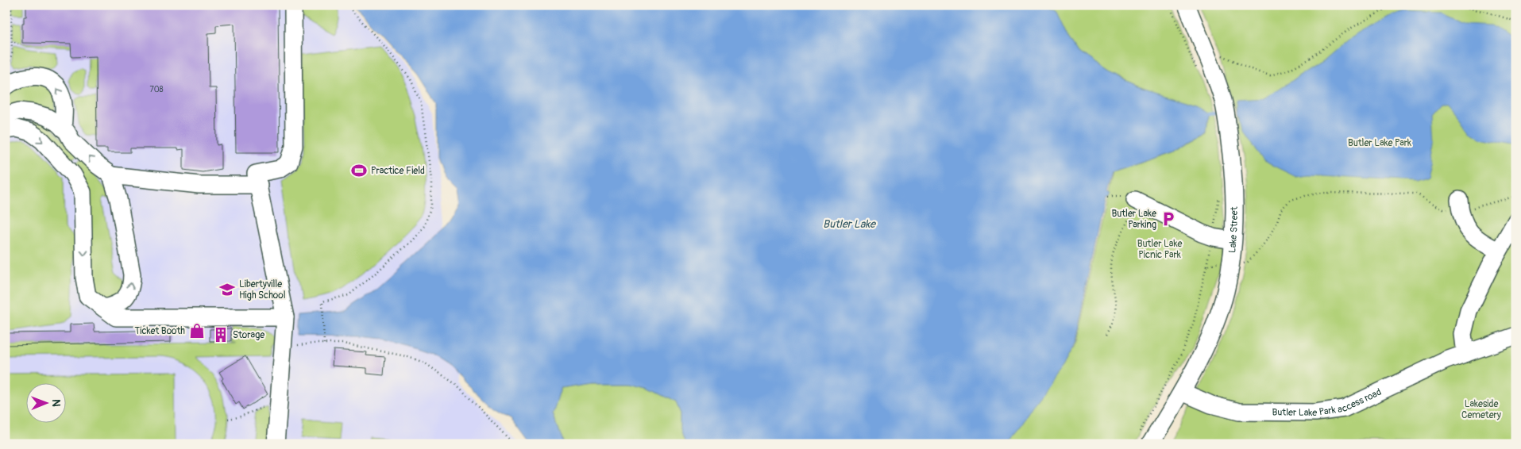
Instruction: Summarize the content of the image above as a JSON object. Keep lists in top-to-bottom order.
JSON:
{
  "streets": {
    "street": ["Lake Street", "Butler Lake Park access road"]
  },
  "crossings": [
    ["Lake Street", "Butler Lake Park access road"]
  ],
  "water": ["Butler Lake"],
  "parks": ["Butler Lake Park", "Butler Lake Picnic Park", "Lakeside Cemetery"],
  "places": {
    "sports": ["Practice Field"],
    "parking": ["Butler Lake Parking"],
    "school or university": ["Libertyville High School"],
    "shop": ["Ticket Booth"],
    "building": ["Storage"]
  },
  "house_numbers": ["708"],
  "north": "right"
}
